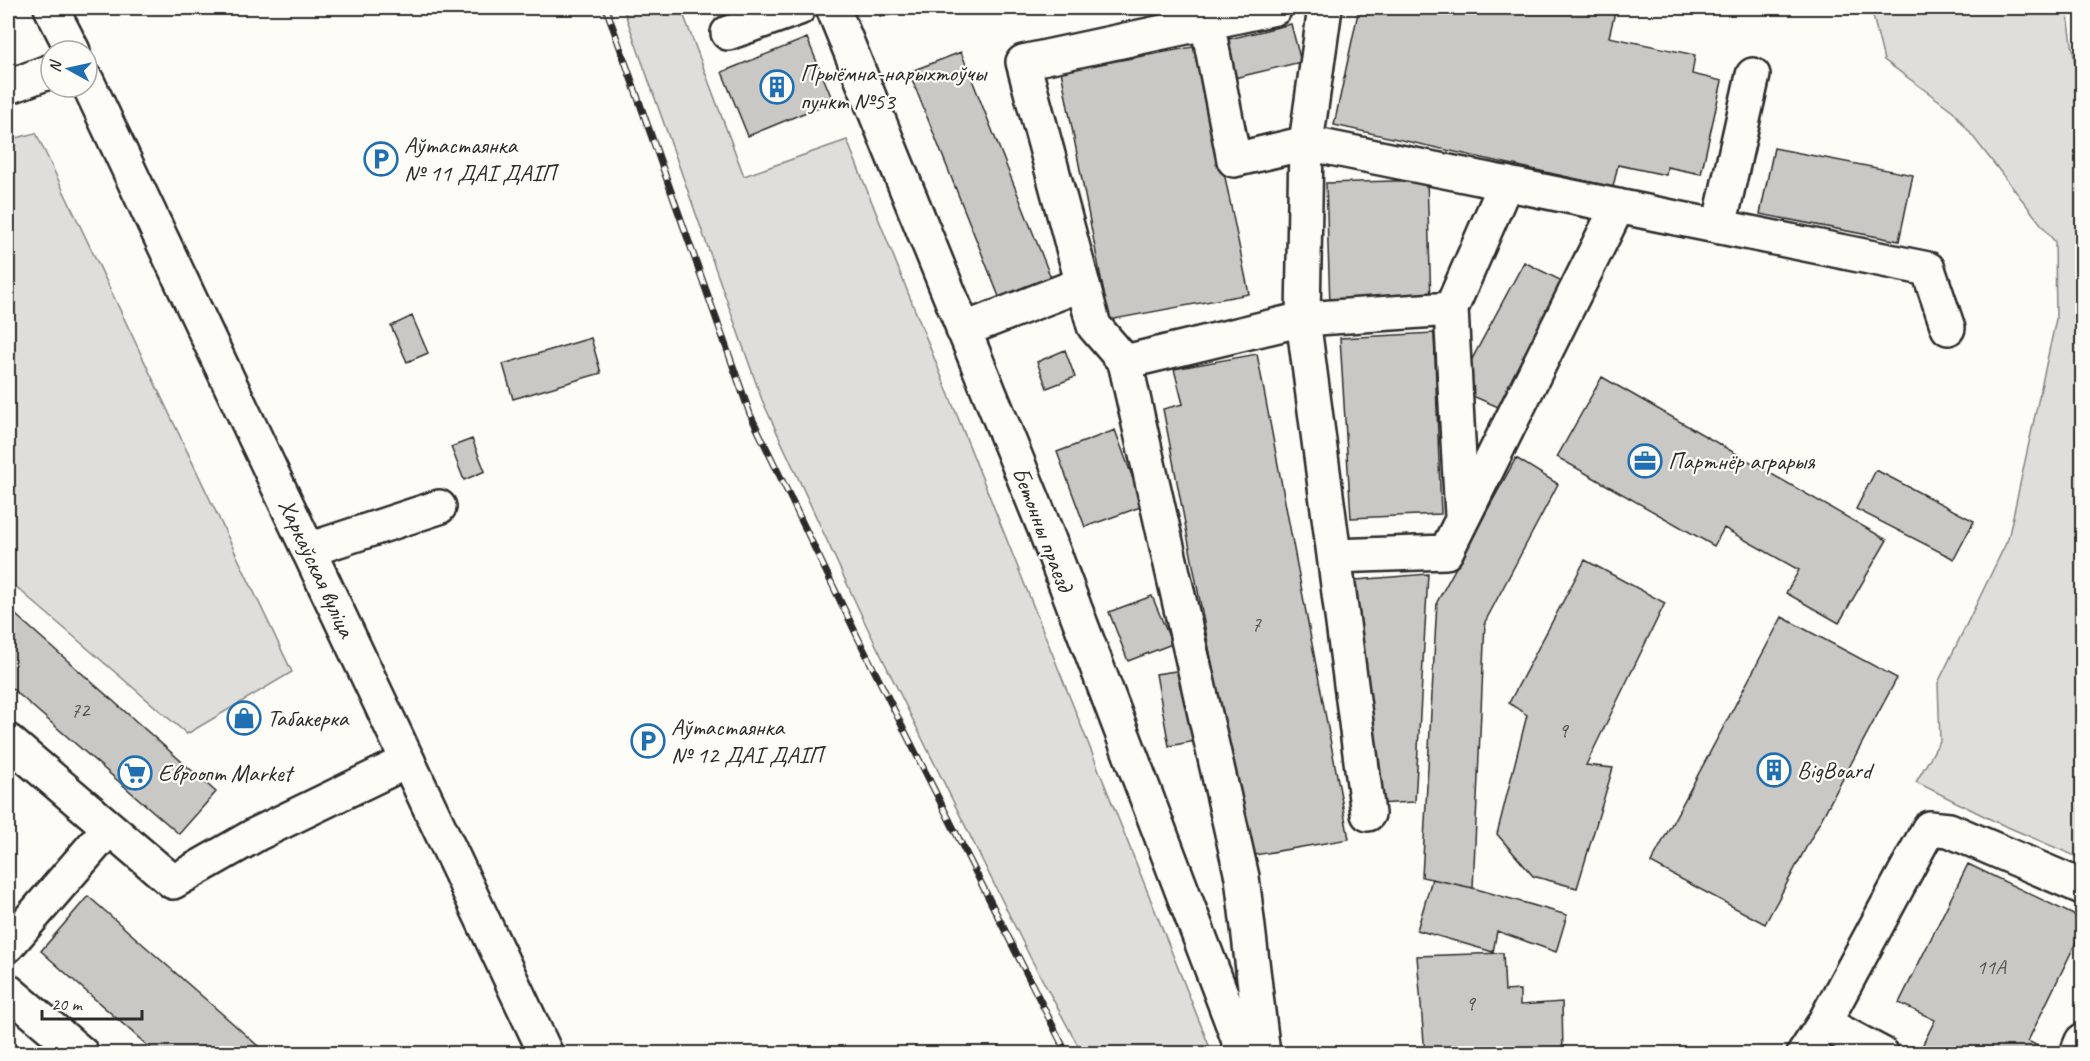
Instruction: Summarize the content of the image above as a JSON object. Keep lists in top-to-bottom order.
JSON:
{
  "streets": {
    "street": ["Бетонны праезд", "Харкаўская вуліца"]
  },
  "places": {
    "building": ["Прыёмна-нарыхтоўчы пункт №53", "BigBoard"],
    "parking": ["Аўтастаянка № 11 ДАІ ДАІП", "Аўтастаянка № 12 ДАІ ДАІП"],
    "office": ["Партнёр аграрыя"],
    "shop": ["Табакерка"],
    "supermarket": ["Евроопт Market"]
  },
  "house_numbers": [
    "7",
    "72",
    "9",
    "11А",
    "9"
  ],
  "scale_bar": "20 m",
  "north": "left"
}
